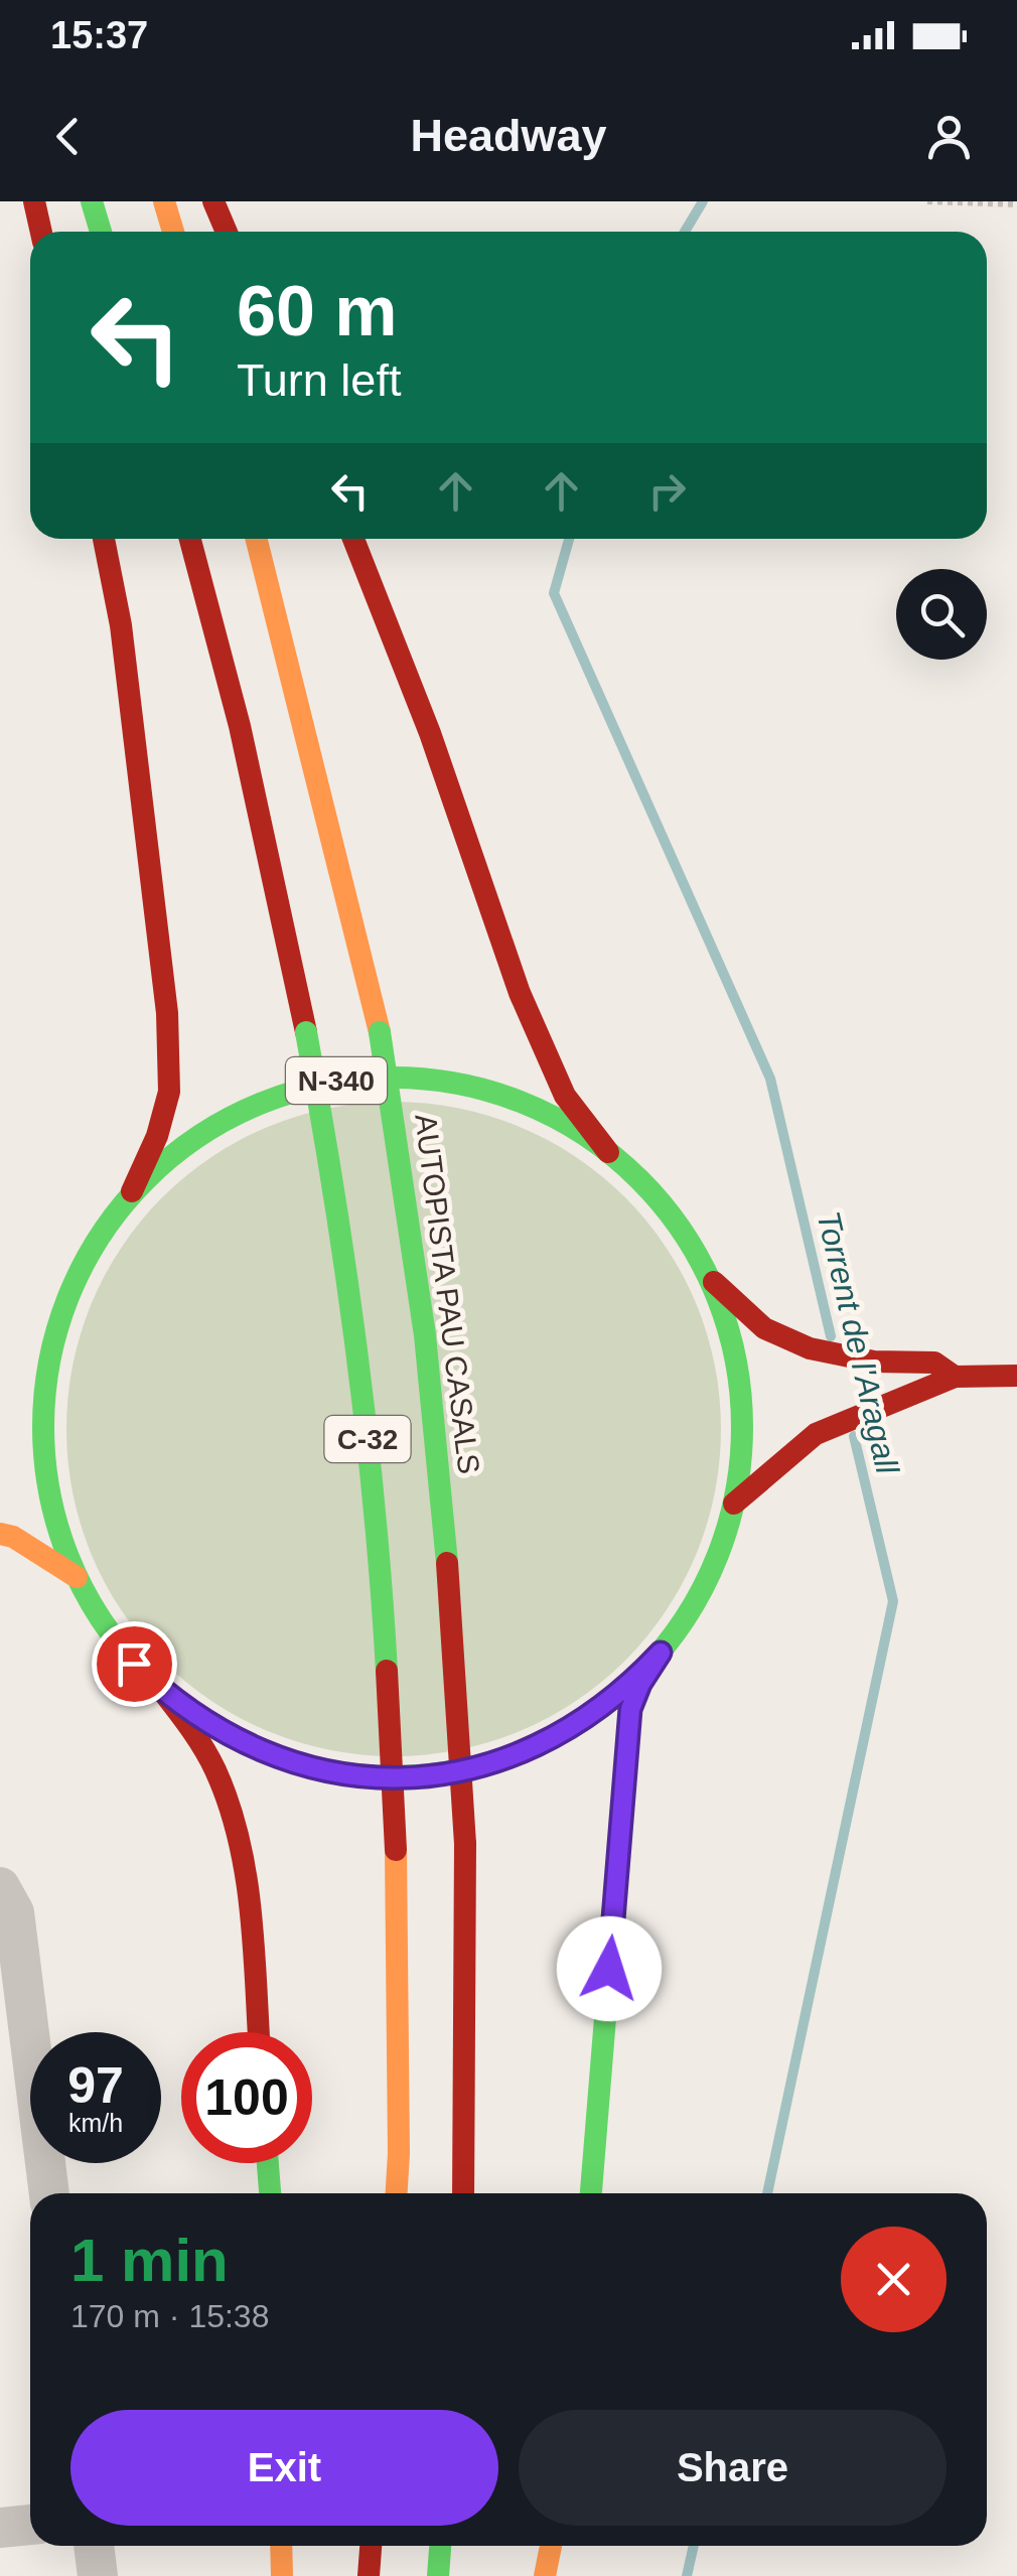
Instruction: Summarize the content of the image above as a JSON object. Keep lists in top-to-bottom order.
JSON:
{
  "streets": {
    "main road": ["N-340", "AUTOPISTA PAU CASALS", "C-32"]
  },
  "water": ["Torrent de l'Aragall"],
  "page": {
    "status": "15:37",
    "header": "Headway",
    "turn": ["60 m", "Turn left"],
    "speed": "97 km/h",
    "limit": "100",
    "heading": ["1 min", "170 m · 15:38"],
    "buttons": ["Exit", "Share"]
  }
}
